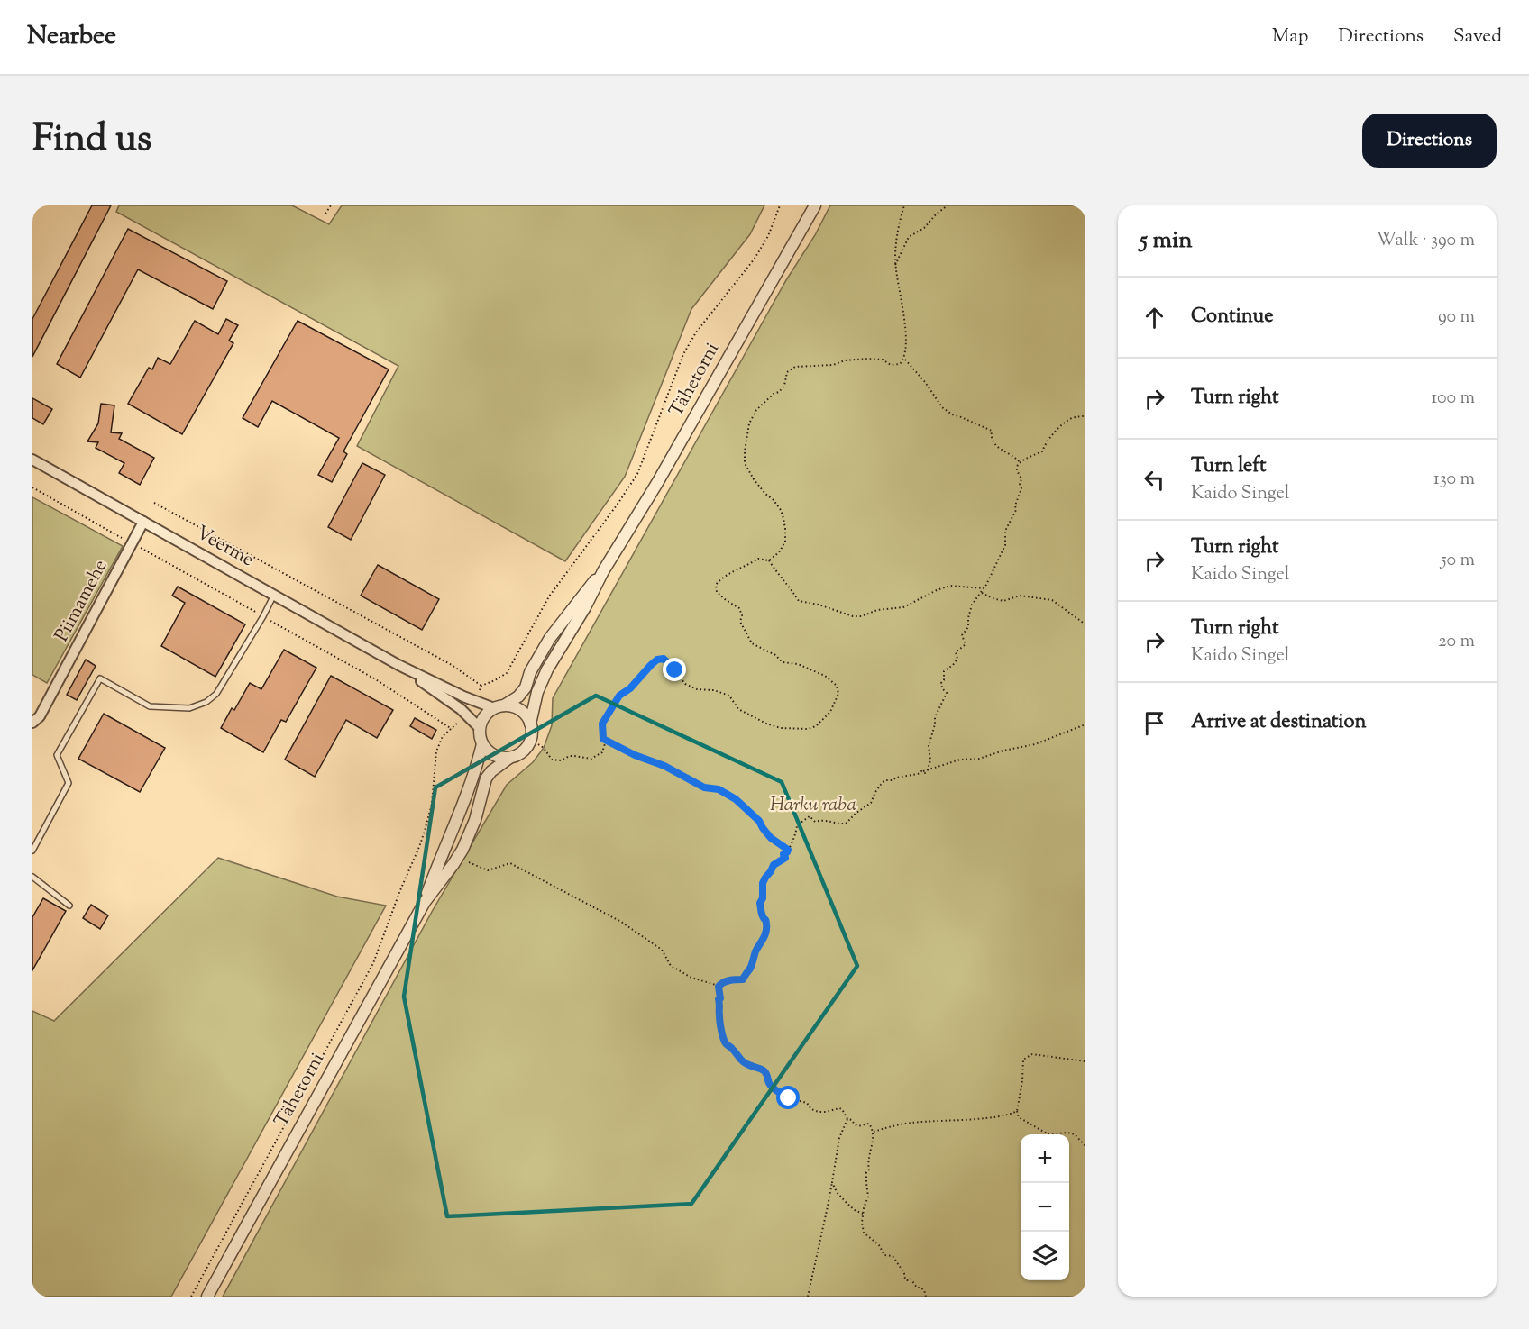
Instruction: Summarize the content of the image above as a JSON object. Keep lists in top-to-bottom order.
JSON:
{
  "streets": {
    "street": ["Tähetorni", "Veerme", "Piimamehe"]
  },
  "crossings": [
    ["Tähetorni", "Veerme"],
    ["Veerme", "Piimamehe"]
  ],
  "parks": ["Harku raba"],
  "page": {
    "header": "Nearbee",
    "nav": ["Map", "Directions", "Saved"],
    "title": "Find us",
    "buttons": "Directions",
    "heading": ["5 min", "Walk · 390 m"],
    "list": [
      ["Continue", "90 m"],
      ["Turn right", "100 m"],
      ["Turn left", "Kaido Singel", "130 m"],
      ["Turn right", "Kaido Singel", "50 m"],
      ["Turn right", "Kaido Singel", "20 m"],
      "Arrive at destination"
    ],
    "map_buttons": ["+", "−"]
  }
}
